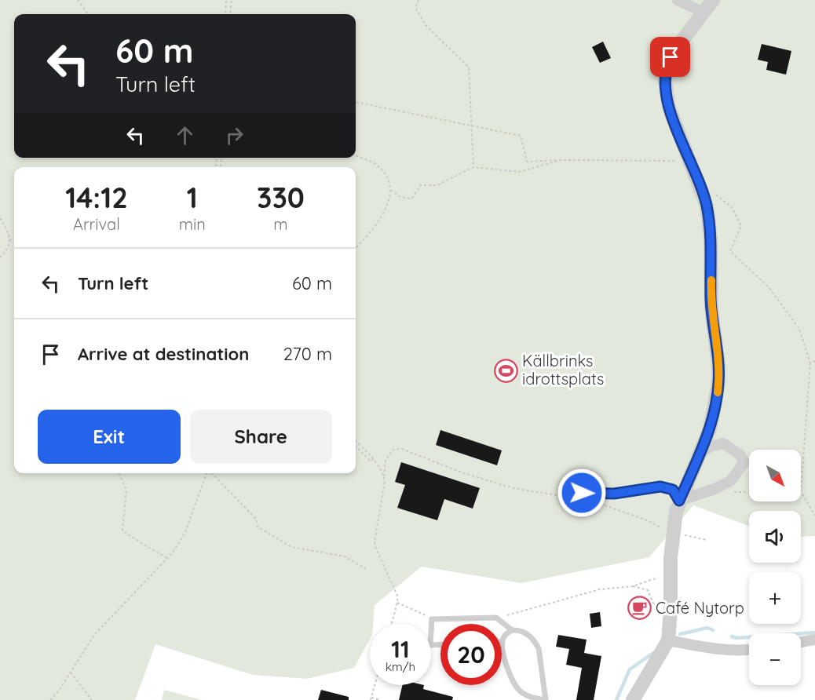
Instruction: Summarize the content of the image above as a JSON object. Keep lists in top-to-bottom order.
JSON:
{
  "places": {
    "sports": ["Källbrinks idrottsplats"],
    "cafe": ["Café Nytorp"]
  },
  "north": "bottom right",
  "page": {
    "turn": ["60 m", "Turn left"],
    "eta": [
      "14:12",
      "Arrival",
      "1",
      "min",
      "330",
      "m"
    ],
    "list": [
      {
        "name": "Turn left",
        "value": "60 m"
      },
      {
        "name": "Arrive at destination",
        "value": "270 m"
      }
    ],
    "buttons": ["Exit", "Share"],
    "map_buttons": ["+", "−"],
    "speed": "11 km/h",
    "limit": "20"
  }
}
